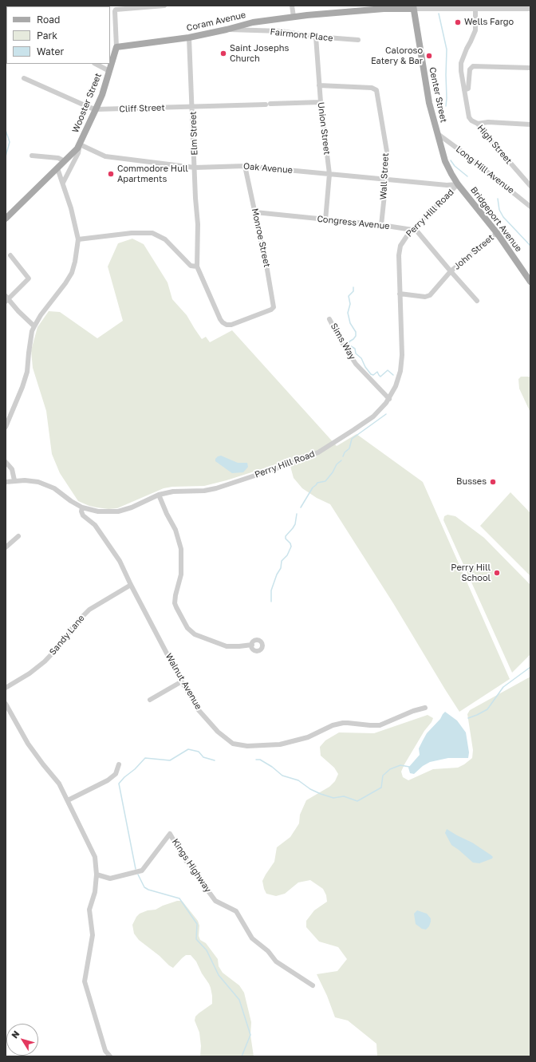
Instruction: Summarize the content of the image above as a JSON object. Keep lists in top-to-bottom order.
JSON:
{
  "streets": {
    "main road": [
      "Coram Avenue",
      "Center Street",
      "Wooster Street",
      "Bridgeport Avenue"
    ],
    "street": [
      "Fairmont Place",
      "Cliff Street",
      "Union Street",
      "Elm Street",
      "High Street",
      "Oak Avenue",
      "Long Hill Avenue",
      "Wall Street",
      "Perry Hill Road",
      "Congress Avenue",
      "Monroe Street",
      "John Street",
      "Sims Way",
      "Sandy Lane",
      "Walnut Avenue",
      "Kings Highway"
    ]
  },
  "crossings": [
    ["Coram Avenue", "Fairmont Place"],
    ["Coram Avenue", "Center Street"],
    ["Coram Avenue", "Wooster Street"],
    ["Coram Avenue", "Elm Street"],
    ["Coram Avenue", "High Street"],
    ["Fairmont Place", "Union Street"],
    ["Center Street", "Oak Avenue"],
    ["Center Street", "Long Hill Avenue"],
    ["Center Street", "Perry Hill Road"],
    ["Center Street", "Bridgeport Avenue"],
    ["Wooster Street", "Cliff Street"],
    ["Wooster Street", "Oak Avenue"],
    ["Cliff Street", "Union Street"],
    ["Cliff Street", "Elm Street"],
    ["Union Street", "Oak Avenue"],
    ["Union Street", "Wall Street"],
    ["Union Street", "Congress Avenue"],
    ["Elm Street", "Oak Avenue"],
    ["Elm Street", "Monroe Street"],
    ["Oak Avenue", "Wall Street"],
    ["Oak Avenue", "Perry Hill Road"],
    ["Oak Avenue", "Bridgeport Avenue"],
    ["Oak Avenue", "Monroe Street"],
    ["Wall Street", "Congress Avenue"],
    ["Perry Hill Road", "Bridgeport Avenue"],
    ["Perry Hill Road", "Congress Avenue"],
    ["Perry Hill Road", "John Street"],
    ["Perry Hill Road", "Sims Way"],
    ["Perry Hill Road", "Walnut Avenue"],
    ["Bridgeport Avenue", "John Street"],
    ["Congress Avenue", "Monroe Street"],
    ["Sandy Lane", "Walnut Avenue"]
  ],
  "places": [
    "Wells Fargo",
    "Saint Josephs Church",
    "Caloroso Eatery & Bar",
    "Commodore Hull Apartments",
    "Busses",
    "Perry Hill School"
  ],
  "legend": ["Road", "Park", "Water"],
  "north": "top left"
}
